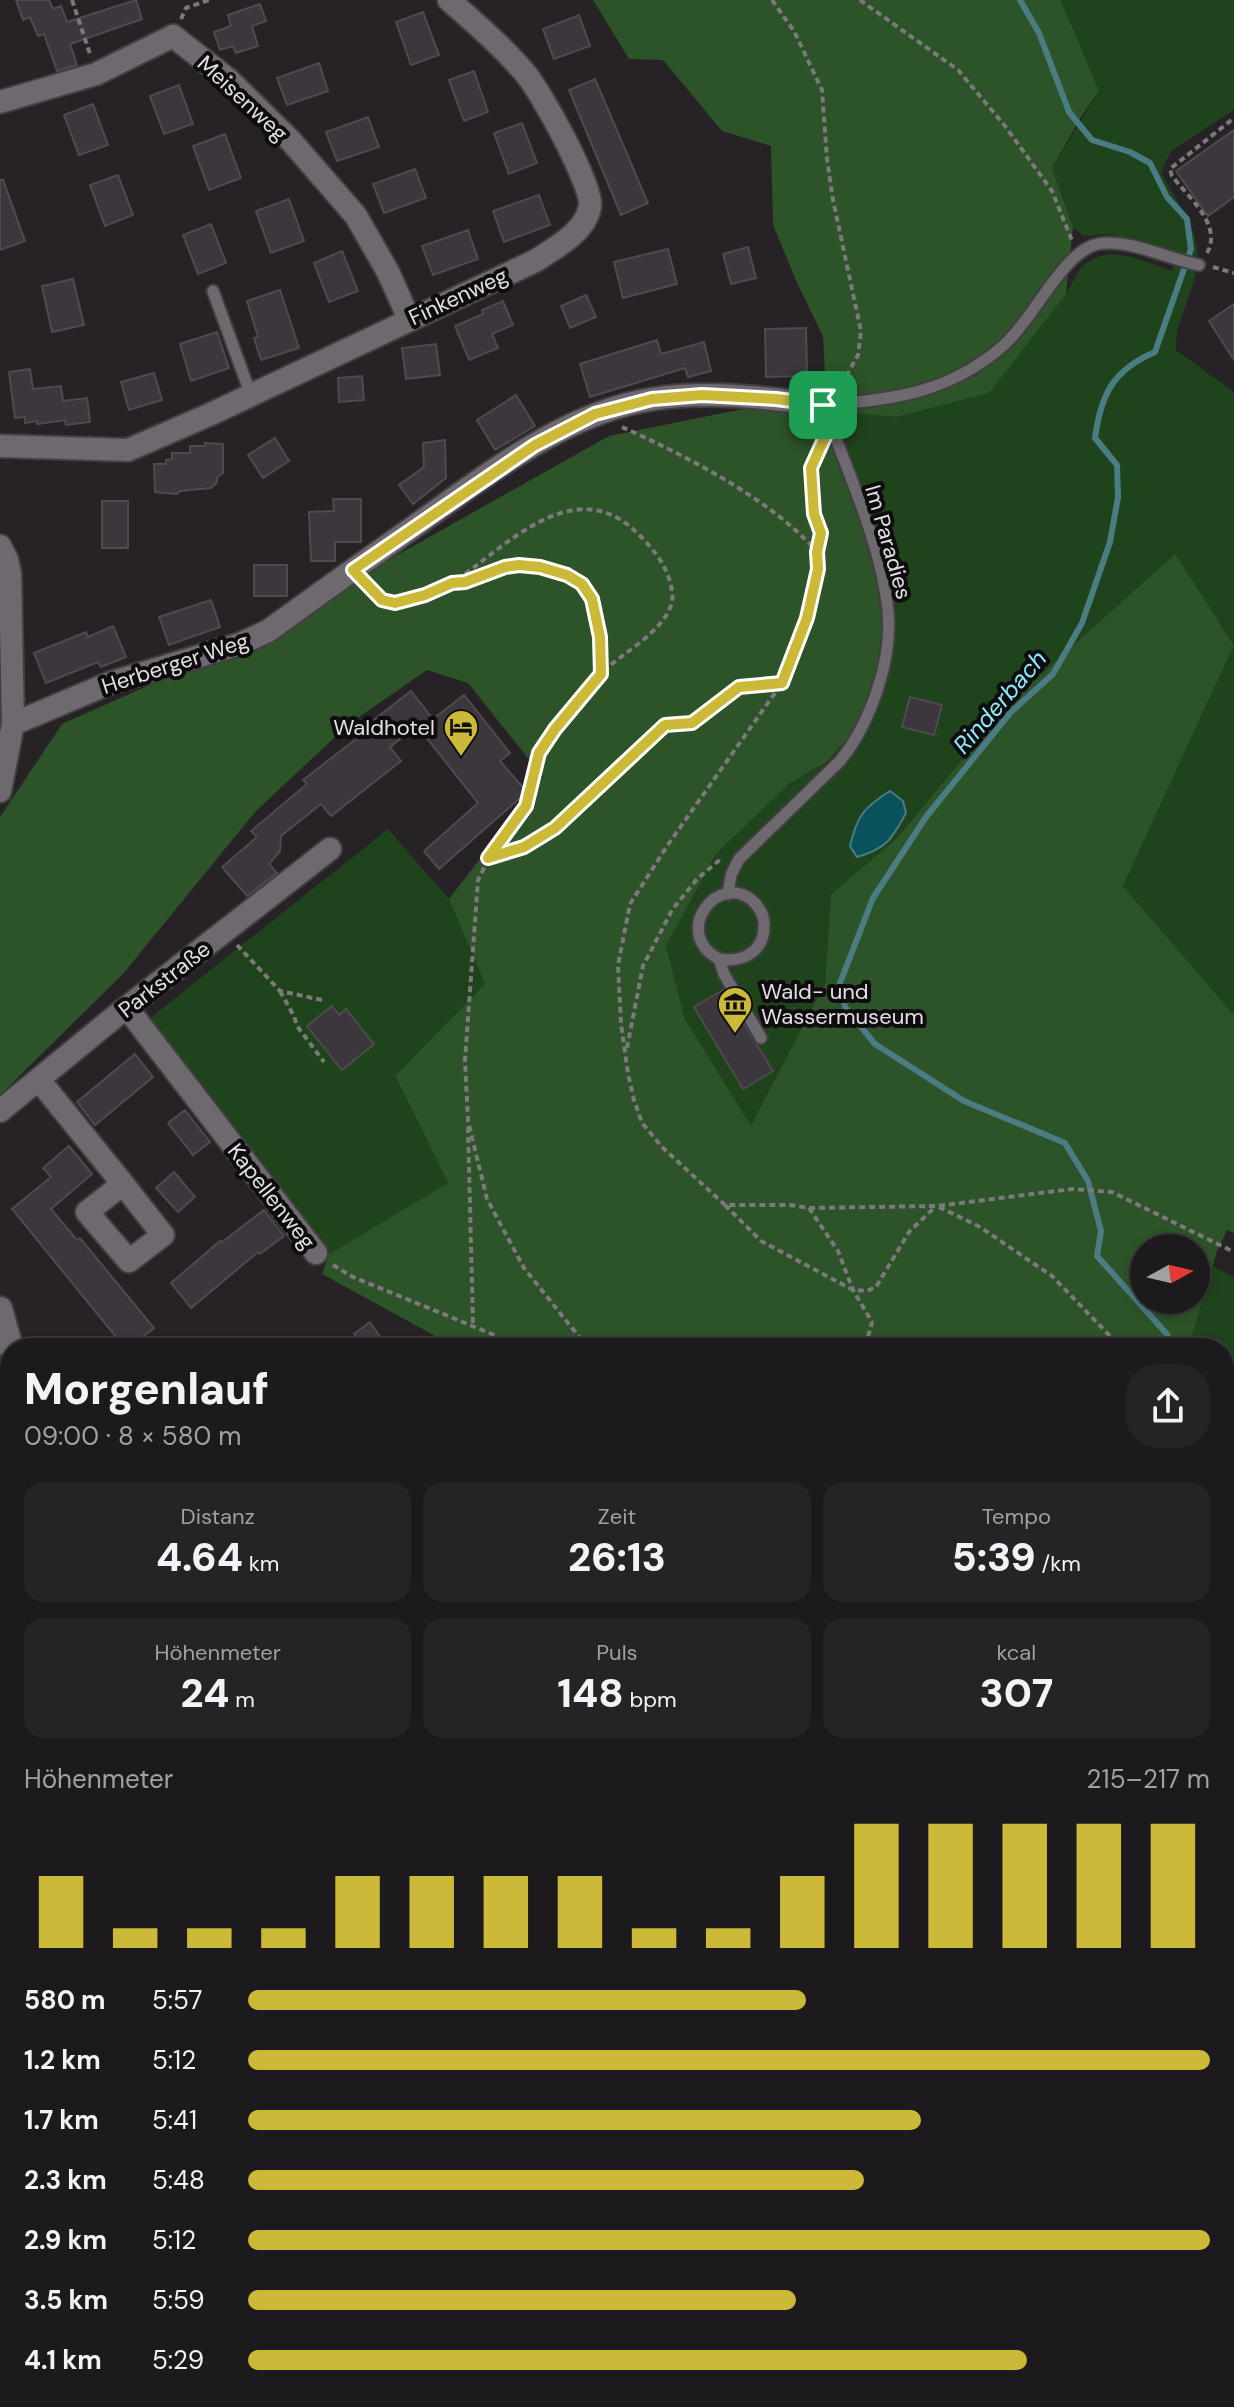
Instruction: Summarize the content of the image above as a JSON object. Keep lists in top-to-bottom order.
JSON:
{
  "streets": {
    "street": [
      "Meisenweg",
      "Finkenweg",
      "Herberger Weg",
      "Parkstraße",
      "Kapellenweg"
    ],
    "lane": ["Im Paradies"]
  },
  "crossings": [
    ["Meisenweg", "Finkenweg"],
    ["Im Paradies", "Herberger Weg"],
    ["Parkstraße", "Kapellenweg"]
  ],
  "water": ["Rinderbach"],
  "places": {
    "hotel": ["Waldhotel"],
    "museum": ["Wald- und Wassermuseum"]
  },
  "north": "right",
  "page": {
    "heading": ["Morgenlauf", "09:00 · 8 × 580 m"],
    "stats": [
      ["Distanz", "4.64 km"],
      ["Zeit", "26:13"],
      ["Tempo", "5:39 /km"],
      ["Höhenmeter", "24 m"],
      ["Puls", "148 bpm"],
      ["kcal", "307"]
    ],
    "chart": ["Höhenmeter", "215–217 m"],
    "list": [
      {
        "name": "580 m",
        "note": "5:57"
      },
      {
        "name": "1.2 km",
        "note": "5:12"
      },
      {
        "name": "1.7 km",
        "note": "5:41"
      },
      {
        "name": "2.3 km",
        "note": "5:48"
      },
      {
        "name": "2.9 km",
        "note": "5:12"
      },
      {
        "name": "3.5 km",
        "note": "5:59"
      },
      {
        "name": "4.1 km",
        "note": "5:29"
      }
    ]
  }
}
